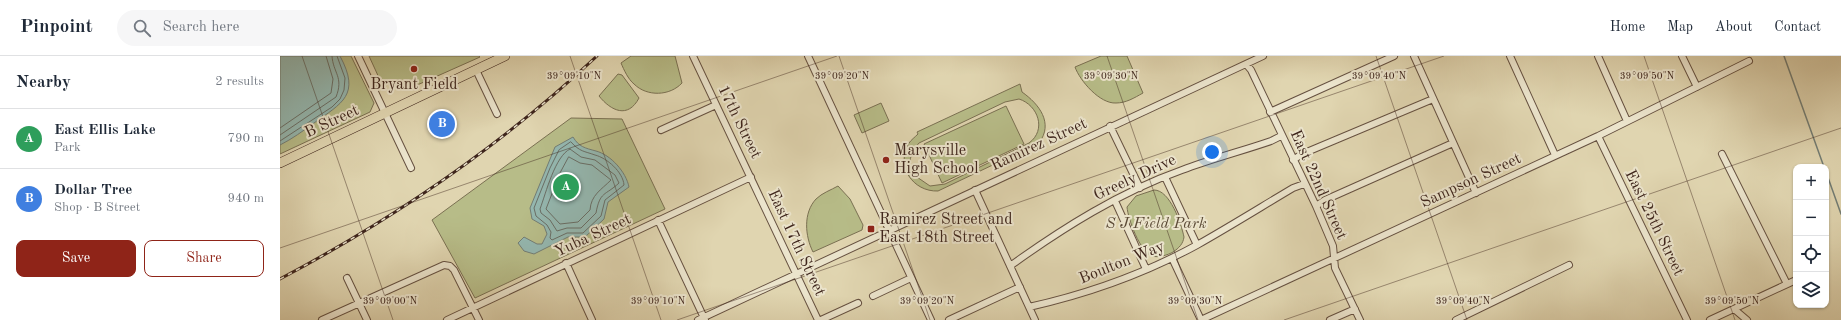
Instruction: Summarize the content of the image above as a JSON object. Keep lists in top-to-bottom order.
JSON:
{
  "streets": {
    "highway": ["B Street"],
    "street": [
      "17th Street",
      "Ramirez Street",
      "Greely Drive",
      "Sampson Street",
      "East 22nd Street",
      "East 25th Street",
      "Yuba Street",
      "East 17th Street",
      "Boulton Way"
    ]
  },
  "crossings": [
    ["17th Street", "Yuba Street"],
    ["17th Street", "East 17th Street"],
    ["Ramirez Street", "East 22nd Street"],
    ["Ramirez Street", "East 17th Street"],
    ["Greely Drive", "East 22nd Street"],
    ["Sampson Street", "East 22nd Street"],
    ["Sampson Street", "East 25th Street"],
    ["East 22nd Street", "Boulton Way"],
    ["Yuba Street", "East 17th Street"]
  ],
  "parks": ["S J Field Park"],
  "places": {
    "other": ["Bryant Field", "Marysville High School"],
    "transit": ["Ramirez Street and East 18th Street"]
  },
  "page": {
    "header": "Pinpoint",
    "search": "Search here",
    "nav": [
      "Home",
      "Map",
      "About",
      "Contact"
    ],
    "heading": ["Nearby", "2 results"],
    "list": [
      {
        "mark": "A",
        "name": "East Ellis Lake",
        "note": "Park",
        "value": "790 m"
      },
      {
        "mark": "B",
        "name": "Dollar Tree",
        "note": "Shop · B Street",
        "value": "940 m"
      }
    ],
    "pins": ["B", "A"],
    "map_buttons": ["+", "−"],
    "buttons": ["Save", "Share"]
  },
  "coordinates": [
    "39°09'10\"N",
    "39°09'20\"N",
    "39°09'30\"N",
    "39°09'40\"N",
    "39°09'50\"N",
    "39°09'00\"N"
  ]
}
